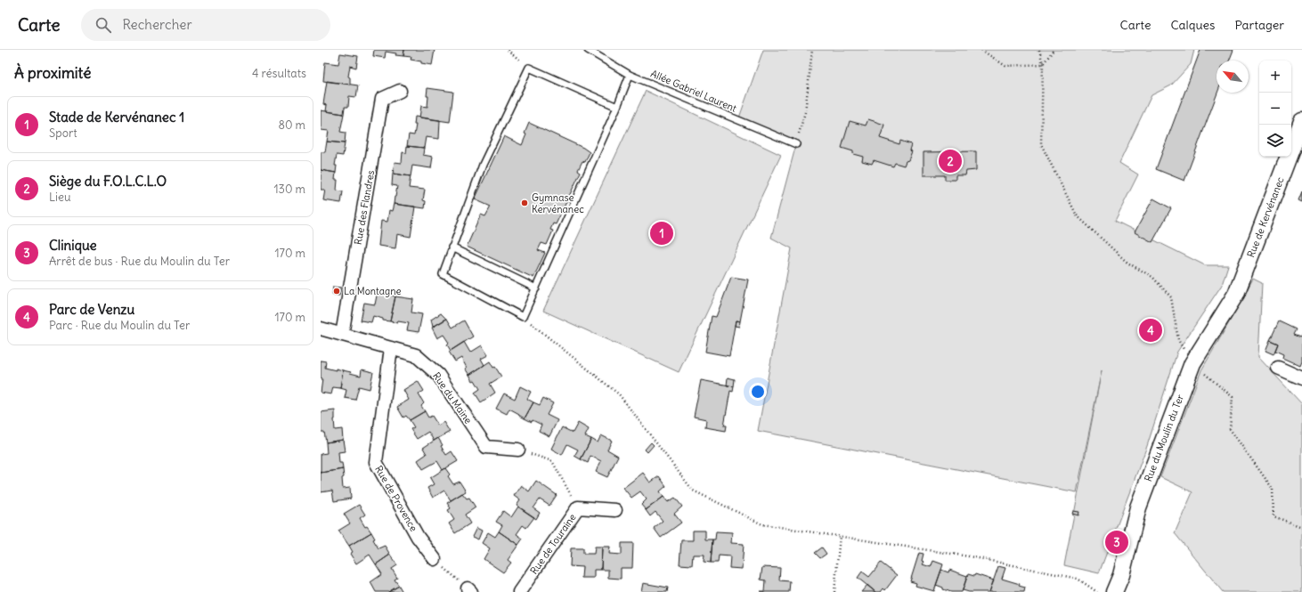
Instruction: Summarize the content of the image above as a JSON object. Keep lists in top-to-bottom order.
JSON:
{
  "streets": {
    "street": [
      "Rue des Flandres",
      "Rue de Kervénanec",
      "Rue du Maine",
      "Rue du Moulin du Ter",
      "Rue de Provence",
      "Rue de Touraine"
    ],
    "lane": ["Allée Gabriel Laurent"]
  },
  "crossings": [
    ["Rue des Flandres", "Rue du Maine"],
    ["Rue de Kervénanec", "Rue du Moulin du Ter"],
    ["Rue du Maine", "Rue de Provence"]
  ],
  "places": ["Gymnase Kervénanec", "La Montagne"],
  "north": "top left",
  "page": {
    "header": "Carte",
    "search": "Rechercher",
    "nav": ["Carte", "Calques", "Partager"],
    "heading": ["À proximité", "4 résultats"],
    "map_buttons": ["+", "−"],
    "list": [
      {
        "mark": "1",
        "name": "Stade de Kervénanec 1",
        "note": "Sport",
        "value": "80 m"
      },
      {
        "mark": "2",
        "name": "Siège du F.O.L.C.L.O",
        "note": "Lieu",
        "value": "130 m"
      },
      {
        "mark": "3",
        "name": "Clinique",
        "note": "Arrêt de bus · Rue du Moulin du Ter",
        "value": "170 m"
      },
      {
        "mark": "4",
        "name": "Parc de Venzu",
        "note": "Parc · Rue du Moulin du Ter",
        "value": "170 m"
      }
    ],
    "pins": [
      "2",
      "1",
      "4",
      "3"
    ]
  }
}
